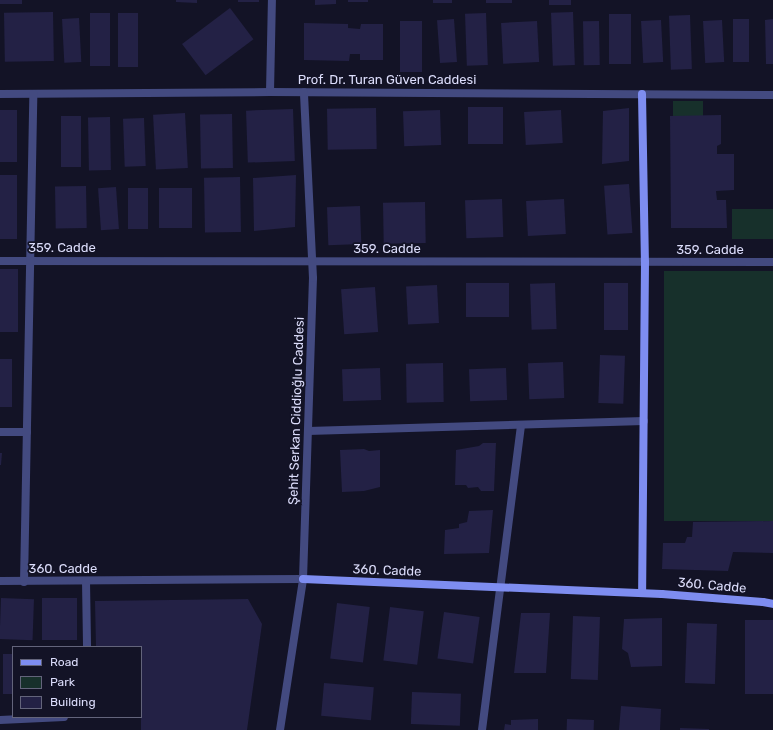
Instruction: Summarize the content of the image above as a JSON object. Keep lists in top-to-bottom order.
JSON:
{
  "streets": {
    "street": [
      "Prof. Dr. Turan Güven Caddesi",
      "359. Cadde",
      "Şehit Serkan Ciddioğlu Caddesi",
      "360. Cadde"
    ]
  },
  "crossings": [
    ["Prof. Dr. Turan Güven Caddesi", "Şehit Serkan Ciddioğlu Caddesi"],
    ["359. Cadde", "Şehit Serkan Ciddioğlu Caddesi"],
    ["Şehit Serkan Ciddioğlu Caddesi", "360. Cadde"]
  ],
  "legend": ["Road", "Park", "Building"]
}
